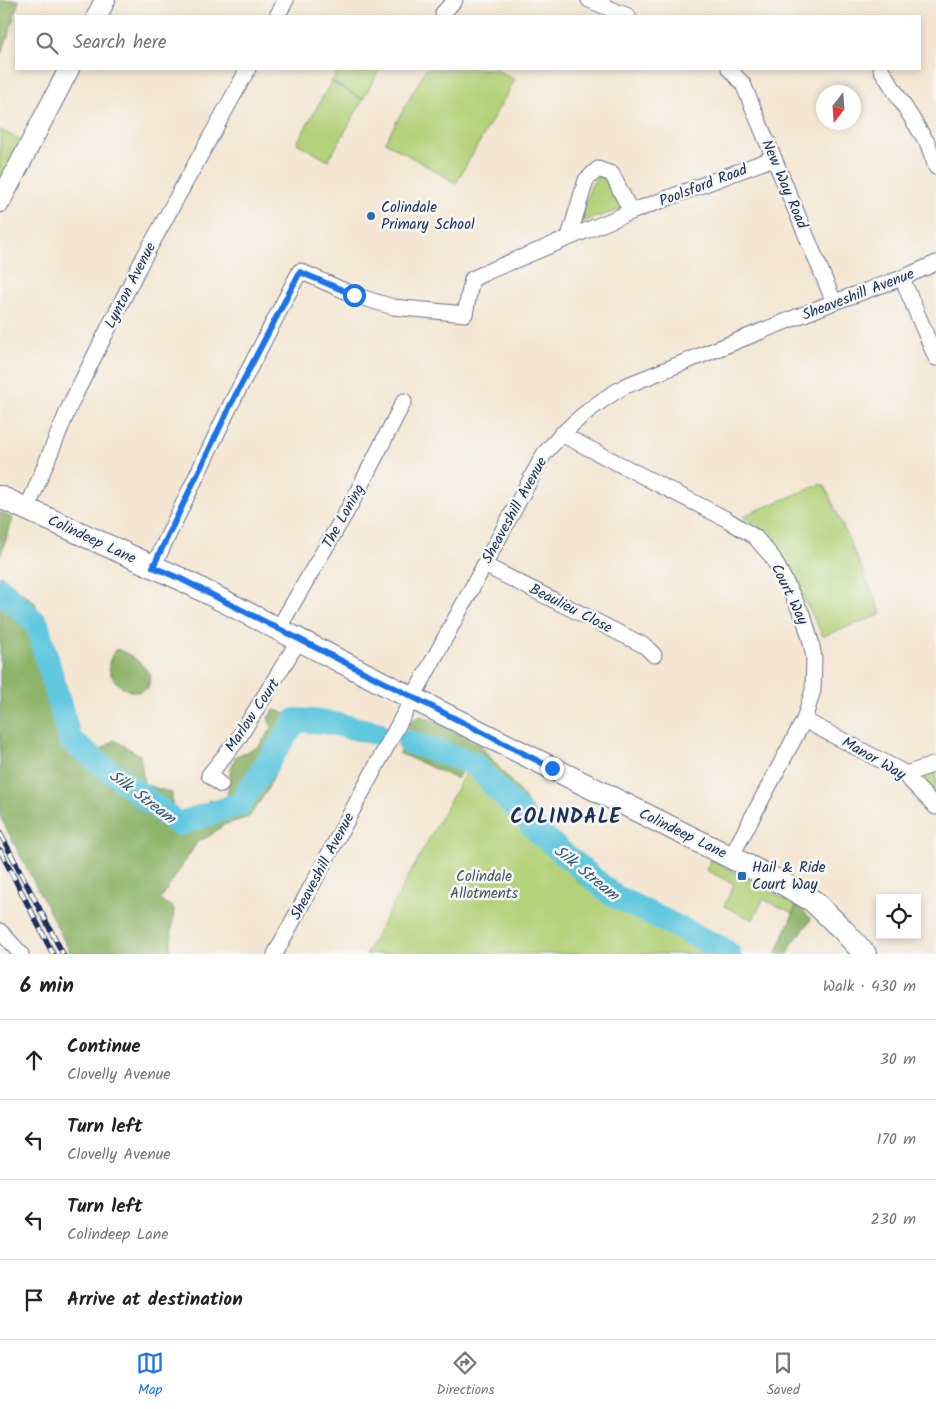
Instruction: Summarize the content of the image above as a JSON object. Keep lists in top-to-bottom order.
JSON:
{
  "streets": {
    "main road": ["Colindeep Lane"],
    "street": [
      "New Way Road",
      "Poolsford Road",
      "Lynton Avenue",
      "Sheaveshill Avenue",
      "The Loning",
      "Court Way",
      "Beaulieu Close",
      "Marlow Court",
      "Manor Way"
    ]
  },
  "crossings": [
    ["New Way Road", "Poolsford Road"],
    ["New Way Road", "Sheaveshill Avenue"],
    ["Poolsford Road", "Colindeep Lane"],
    ["Lynton Avenue", "Colindeep Lane"],
    ["Sheaveshill Avenue", "Colindeep Lane"],
    ["Sheaveshill Avenue", "Court Way"],
    ["Sheaveshill Avenue", "Beaulieu Close"],
    ["The Loning", "Colindeep Lane"],
    ["Colindeep Lane", "Court Way"],
    ["Colindeep Lane", "Marlow Court"],
    ["Court Way", "Manor Way"]
  ],
  "districts": ["COLINDALE"],
  "water": ["Silk Stream"],
  "parks": ["Colindale Allotments"],
  "places": {
    "other": ["Colindale Primary School"],
    "transit": ["Hail & Ride Court Way"]
  },
  "north": "bottom",
  "page": {
    "search": "Search here",
    "heading": ["6 min", "Walk · 430 m"],
    "list": [
      ["Continue", "Clovelly Avenue", "30 m"],
      ["Turn left", "Clovelly Avenue", "170 m"],
      ["Turn left", "Colindeep Lane", "230 m"],
      "Arrive at destination"
    ],
    "nav": ["Map", "Directions", "Saved"]
  }
}
